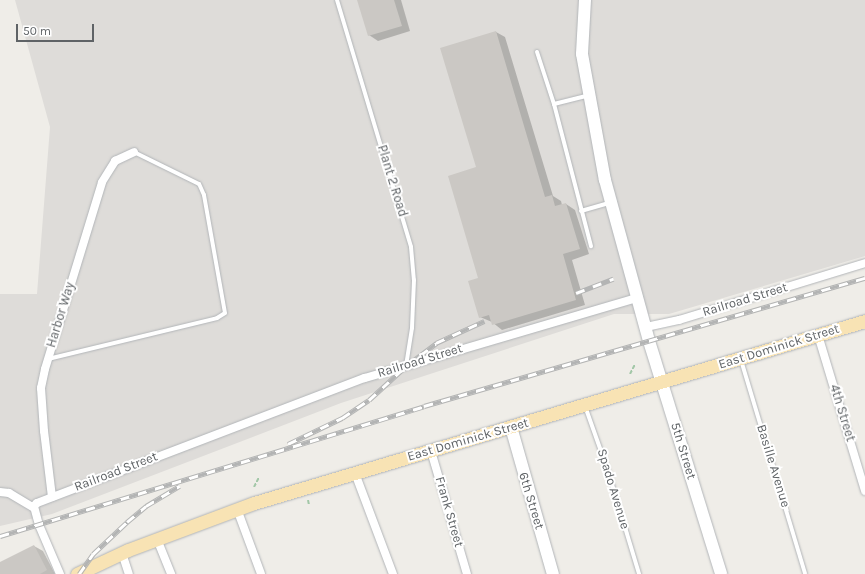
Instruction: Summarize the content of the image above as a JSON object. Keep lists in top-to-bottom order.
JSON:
{
  "streets": {
    "main road": ["East Dominick Street"],
    "street": [
      "Railroad Street",
      "Harbor Way",
      "4th Street",
      "5th Street",
      "6th Street",
      "Frank Street"
    ],
    "lane": ["Plant 2 Road", "Basille Avenue", "Spado Avenue"]
  },
  "crossings": [
    ["Plant 2 Road", "Railroad Street"],
    ["Railroad Street", "Harbor Way"],
    ["Railroad Street", "5th Street"],
    ["East Dominick Street", "4th Street"],
    ["East Dominick Street", "5th Street"],
    ["East Dominick Street", "Basille Avenue"],
    ["East Dominick Street", "Spado Avenue"],
    ["East Dominick Street", "6th Street"],
    ["East Dominick Street", "Frank Street"]
  ],
  "scale_bar": "50 m"
}
